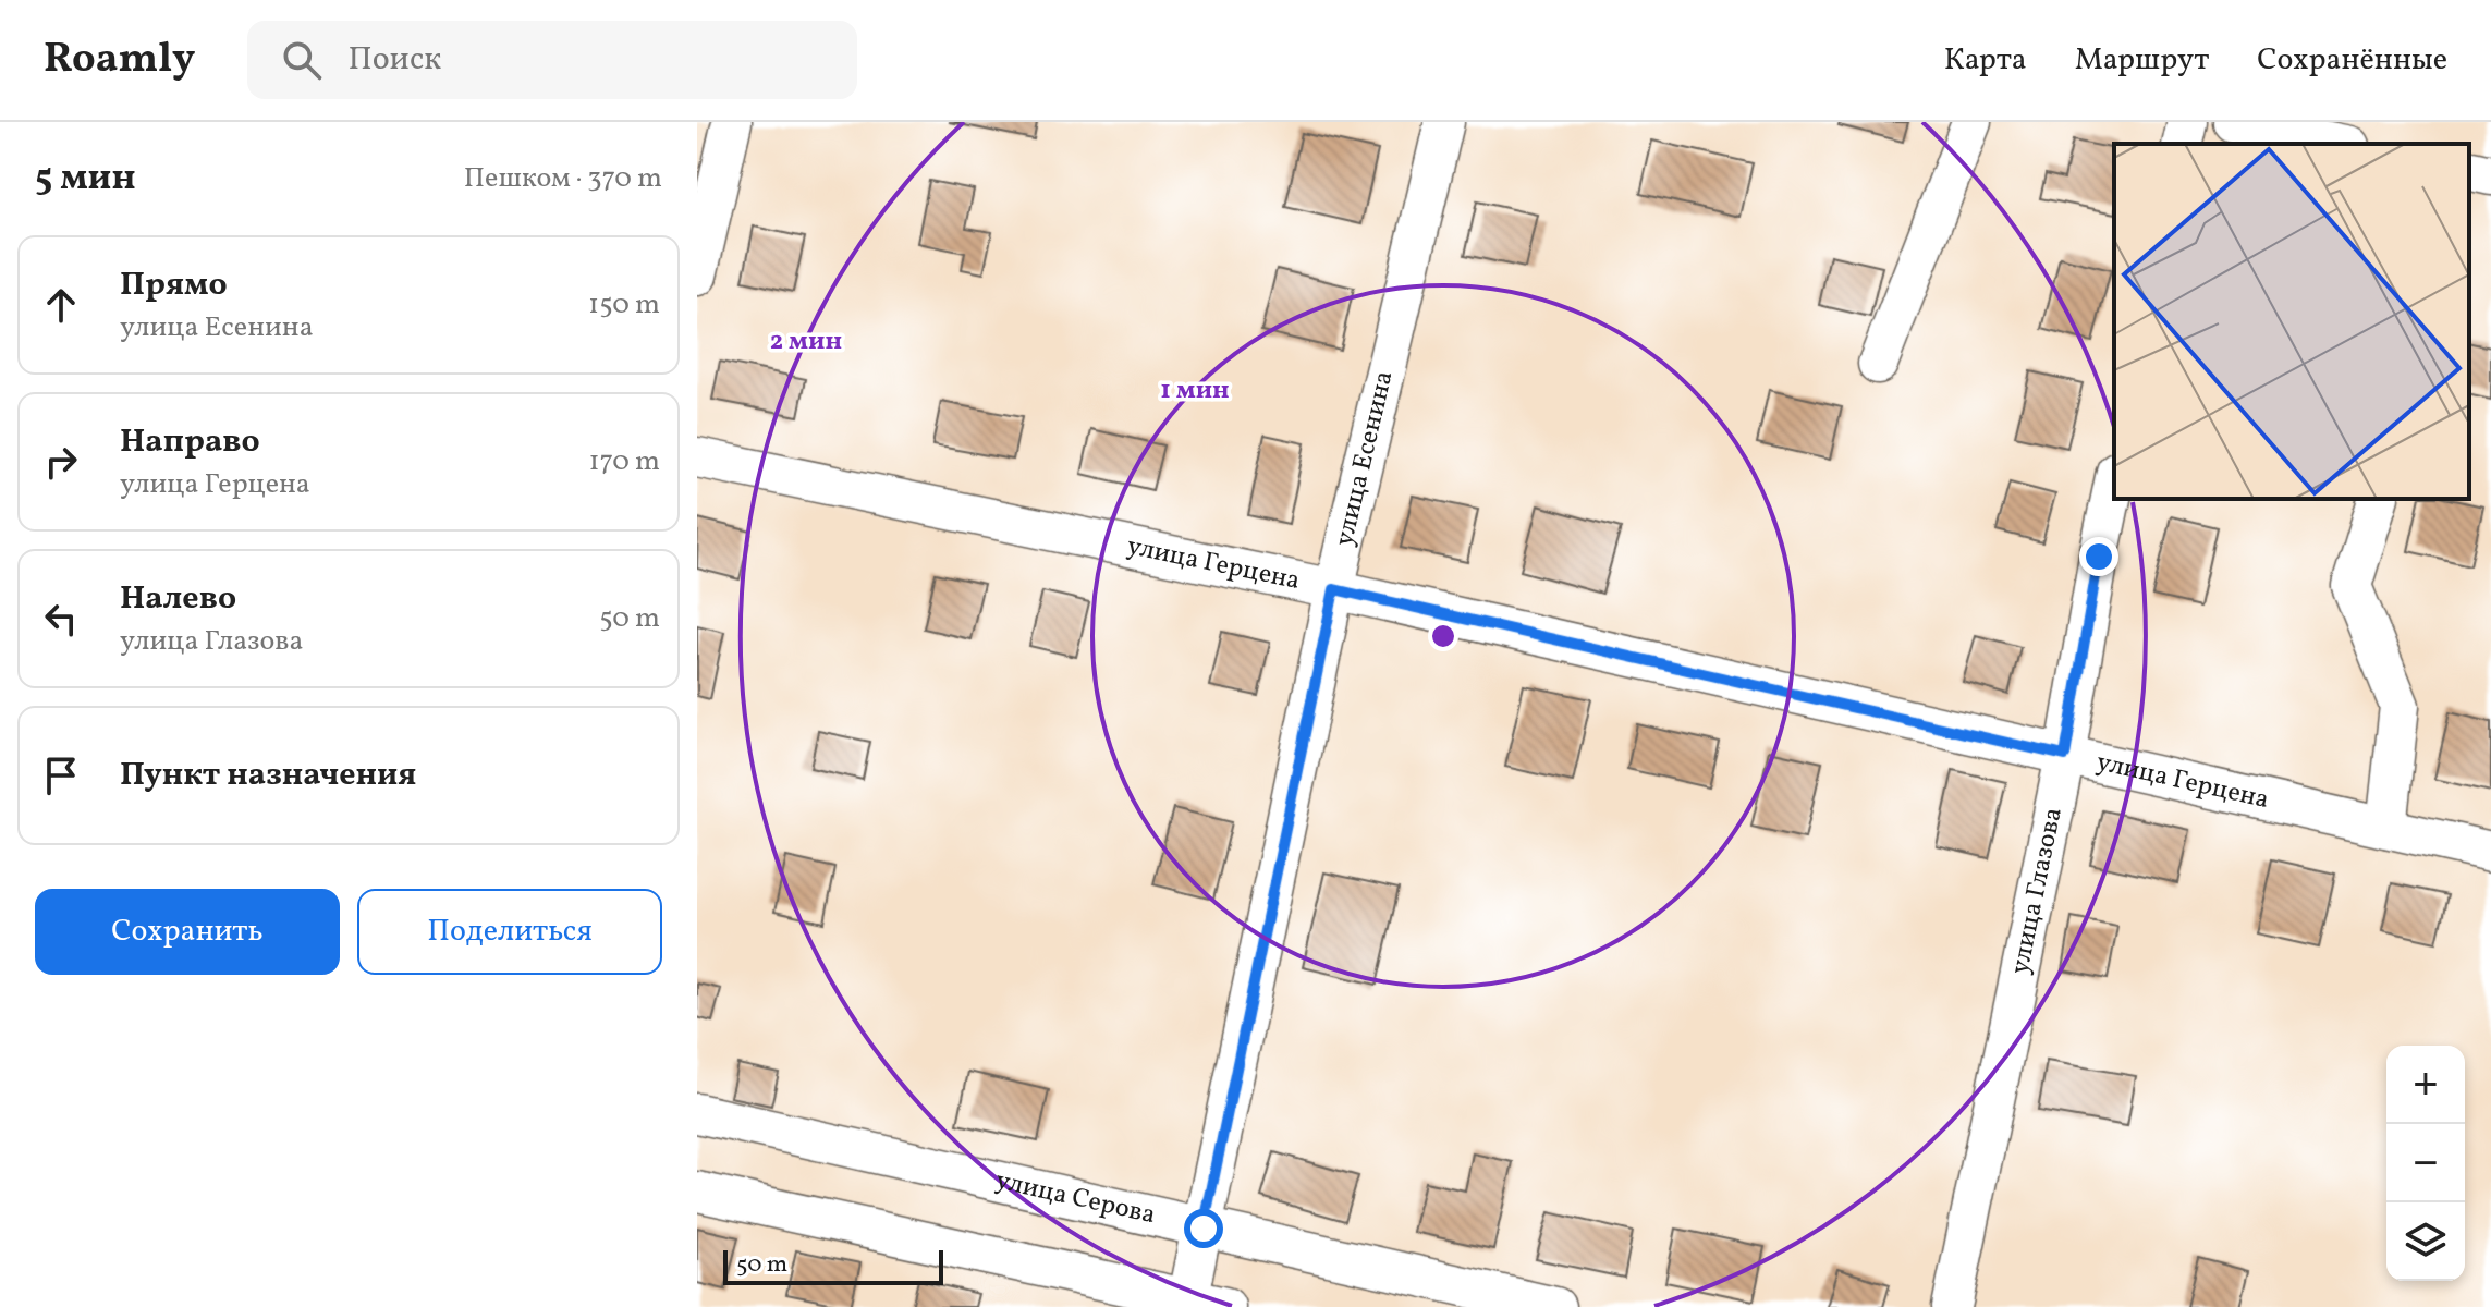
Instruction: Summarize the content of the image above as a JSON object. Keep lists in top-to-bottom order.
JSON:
{
  "streets": {
    "street": [
      "улица Есенина",
      "улица Герцена",
      "улица Глазова",
      "улица Серова"
    ]
  },
  "crossings": [
    ["улица Есенина", "улица Герцена"],
    ["улица Есенина", "улица Серова"],
    ["улица Герцена", "улица Глазова"]
  ],
  "scale_bar": "50 m",
  "page": {
    "header": "Roamly",
    "search": "Поиск",
    "nav": ["Карта", "Маршрут", "Сохранённые"],
    "heading": ["5 мин", "Пешком · 370 m"],
    "list": [
      ["Прямо", "улица Есенина", "150 m"],
      ["Направо", "улица Герцена", "170 m"],
      ["Налево", "улица Глазова", "50 m"],
      "Пункт назначения"
    ],
    "buttons": ["Сохранить", "Поделиться"],
    "map_buttons": ["+", "−"],
    "scale": "50 m"
  },
  "rings": ["2 мин", "1 мин"]
}
